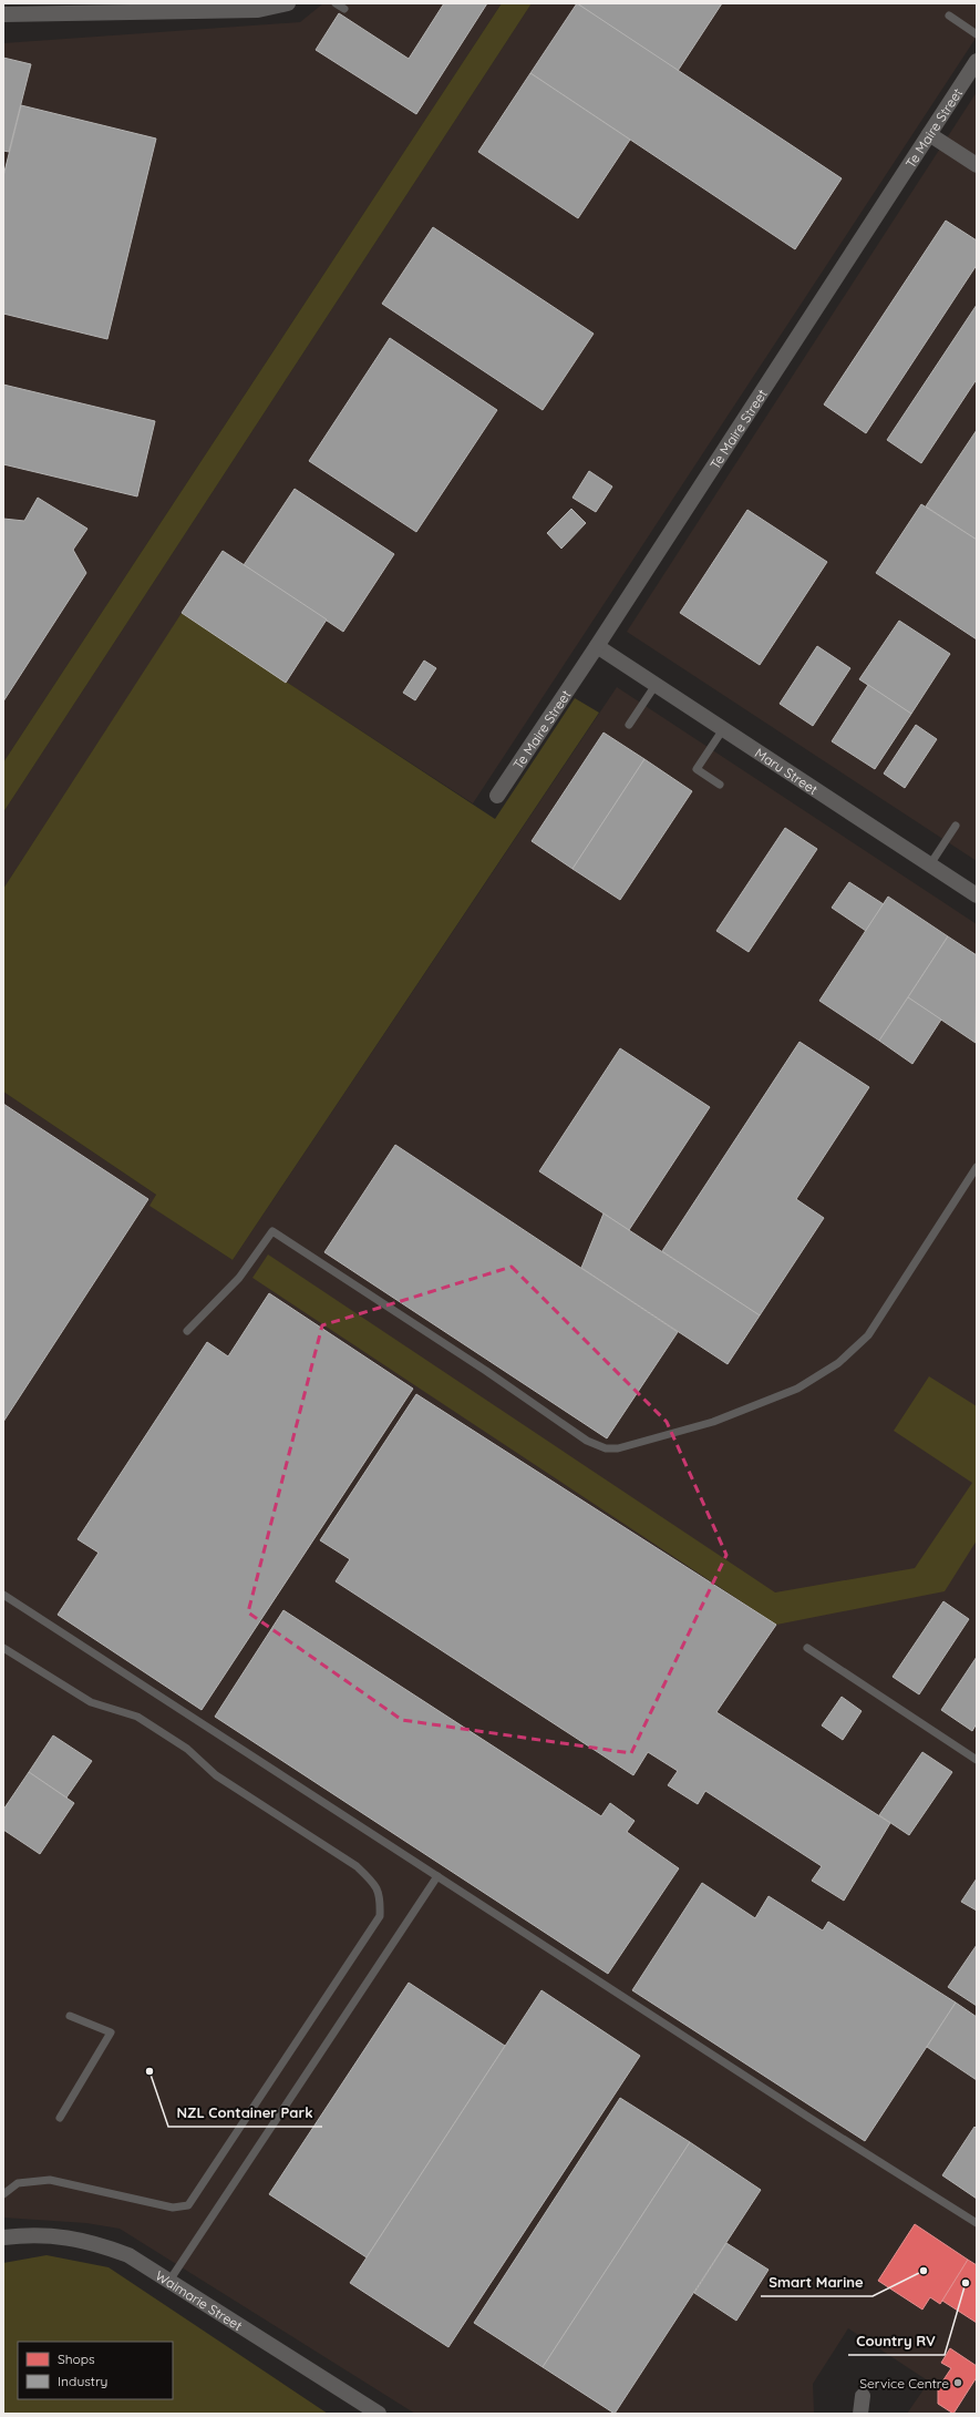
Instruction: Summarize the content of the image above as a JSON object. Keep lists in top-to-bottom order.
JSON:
{
  "streets": {
    "street": ["Te Maire Street", "Maru Street", "Waimarie Street"]
  },
  "crossings": [
    ["Te Maire Street", "Maru Street"]
  ],
  "places": [
    "NZL Container Park",
    "Smart Marine",
    "Country RV",
    "Service Centre"
  ],
  "legend": ["Shops", "Industry"]
}
